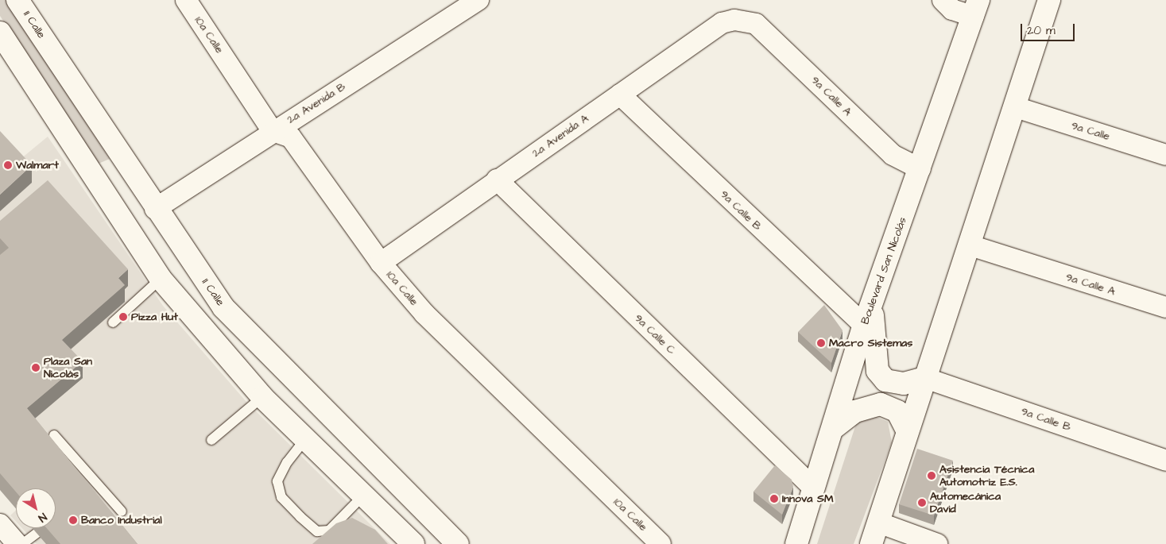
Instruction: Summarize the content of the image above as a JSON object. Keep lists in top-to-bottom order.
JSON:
{
  "streets": {
    "main road": ["11 Calle", "Boulevard San Nicolás"],
    "street": [
      "10a Calle",
      "9a Calle A",
      "2a Avenida B",
      "9a Calle",
      "2a Avenida A",
      "9a Calle B",
      "9a Calle C"
    ]
  },
  "crossings": [
    ["11 Calle", "2a Avenida B"],
    ["10a Calle", "2a Avenida B"],
    ["10a Calle", "2a Avenida A"],
    ["9a Calle A", "2a Avenida A"],
    ["9a Calle A", "Boulevard San Nicolás"],
    ["2a Avenida A", "9a Calle B"],
    ["2a Avenida A", "9a Calle C"],
    ["9a Calle B", "Boulevard San Nicolás"],
    ["Boulevard San Nicolás", "9a Calle C"]
  ],
  "places": [
    "Walmart",
    "Pizza Hut",
    "Macro Sistemas",
    "Plaza San Nicolás",
    "Asistencia Técnica Automotriz E.S.",
    "Innova SM",
    "Automecánica David",
    "Banco Industrial"
  ],
  "scale_bar": "20 m",
  "north": "bottom right"
}
